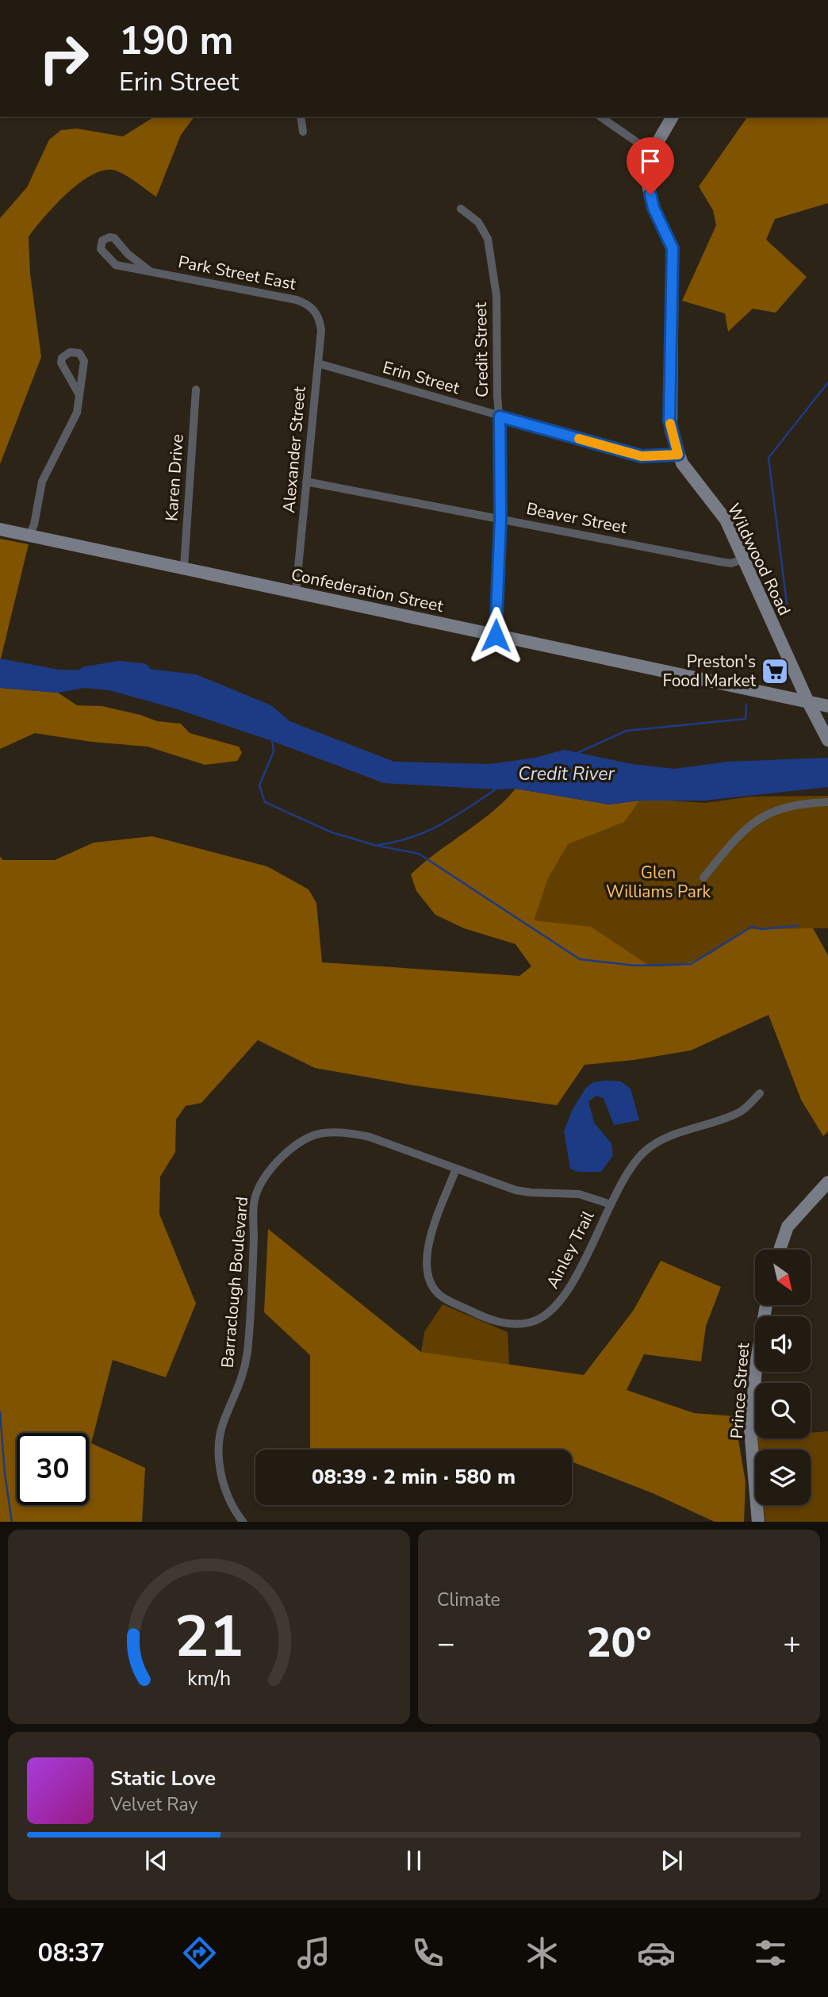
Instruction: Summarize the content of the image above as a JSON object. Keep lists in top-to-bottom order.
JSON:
{
  "streets": {
    "street": [
      "Park Street East",
      "Credit Street",
      "Erin Street",
      "Alexander Street",
      "Karen Drive",
      "Beaver Street",
      "Wildwood Road",
      "Confederation Street",
      "Ainley Trail",
      "Barraclough Boulevard",
      "Prince Street"
    ]
  },
  "crossings": [
    ["Park Street East", "Alexander Street"],
    ["Credit Street", "Erin Street"],
    ["Credit Street", "Beaver Street"],
    ["Credit Street", "Confederation Street"],
    ["Erin Street", "Alexander Street"],
    ["Erin Street", "Wildwood Road"],
    ["Alexander Street", "Beaver Street"],
    ["Alexander Street", "Confederation Street"],
    ["Karen Drive", "Confederation Street"],
    ["Beaver Street", "Wildwood Road"],
    ["Wildwood Road", "Confederation Street"],
    ["Ainley Trail", "Barraclough Boulevard"]
  ],
  "water": ["Credit River"],
  "parks": ["Glen Williams Park"],
  "places": {
    "supermarket": ["Preston's Food Market"]
  },
  "north": "bottom right",
  "page": {
    "turn": ["190 m", "Erin Street"],
    "limit": "30",
    "trip": "08:39 · 2 min · 580 m",
    "tile": "Climate",
    "heat": ["−", "20°", "+"],
    "song": ["Static Love", "Velvet Ray"],
    "tabs": "08:37",
    "gauge": ["21", "km/h"]
  }
}
